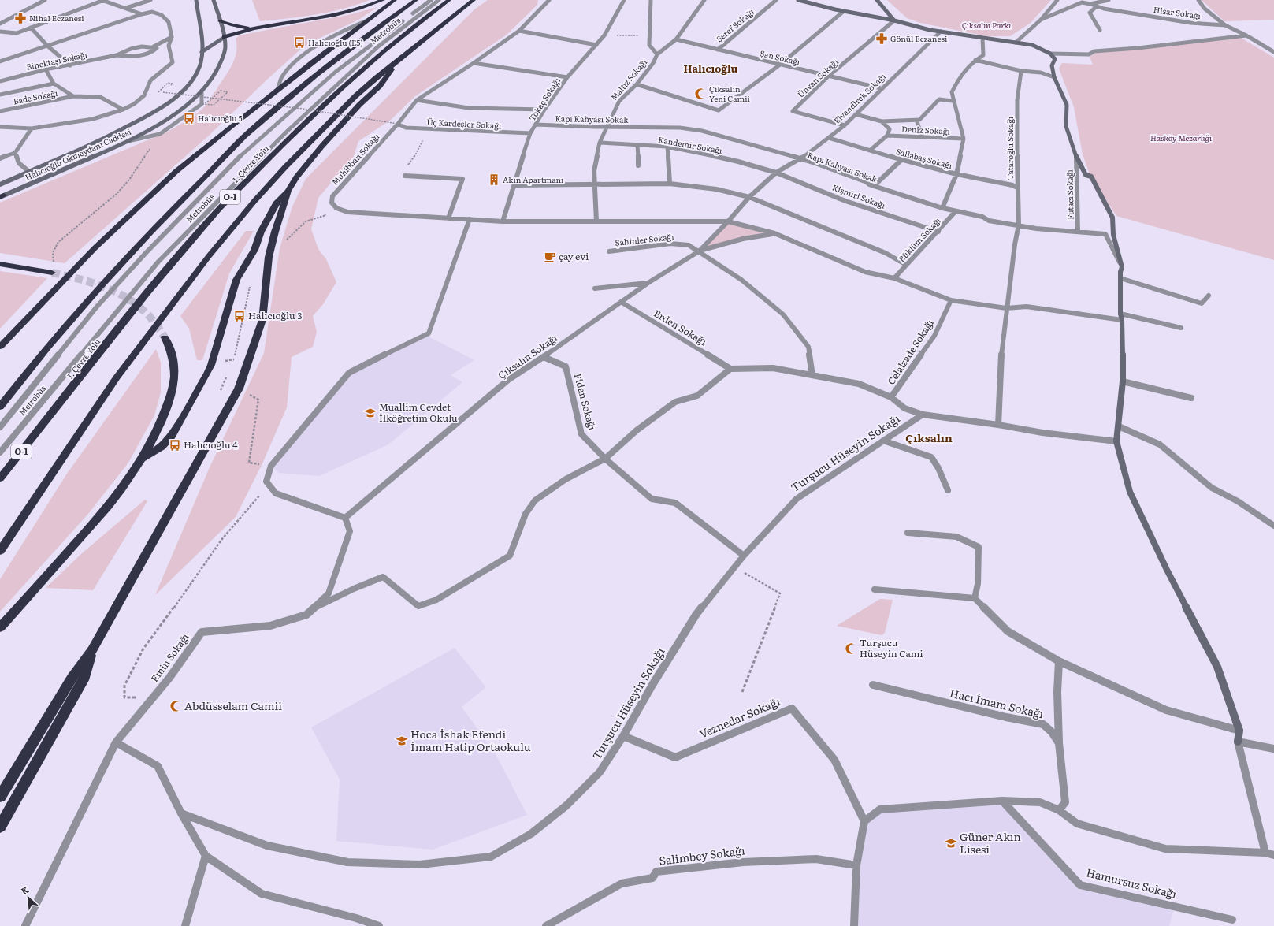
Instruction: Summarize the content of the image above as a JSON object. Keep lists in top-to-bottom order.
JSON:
{
  "streets": {
    "highway": ["1. Çevre Yolu", "O-1"],
    "street": [
      "Hisar Sokağı",
      "Şeref Sokağı",
      "Metrobüs",
      "Şan Sokağı",
      "Binektaşı Sokağı",
      "Ünvan Sokağı",
      "Maltız Sokağı",
      "Bade Sokağı",
      "Elvandirek Sokağı",
      "Tokaç Sokağı",
      "Kapı Kahyası Sokak",
      "Üç Kardeşler Sokağı",
      "Deniz Sokağı",
      "Kandemir Sokağı",
      "Tataroğlu Sokağı",
      "Halıcıoğlu Okmeydanı Caddesi",
      "Sallabaş Sokağı",
      "Muhibban Sokağı",
      "Futacı Sokağı",
      "Kişmiri Sokağı",
      "Şahinler Sokağı",
      "Büklüm Sokağı",
      "Erden Sokağı",
      "Celalzade Sokağı",
      "Çıksalın Sokağı",
      "Fidan Sokağı",
      "Turşucu Hüseyin Sokağı",
      "Emin Sokağı",
      "Hacı İmam Sokağı",
      "Veznedar Sokağı",
      "Salimbey Sokağı",
      "Hamursuz Sokağı"
    ]
  },
  "crossings": [
    ["Şeref Sokağı", "Şan Sokağı"],
    ["Şan Sokağı", "Ünvan Sokağı"],
    ["Şan Sokağı", "Maltız Sokağı"],
    ["Şan Sokağı", "Elvandirek Sokağı"],
    ["Ünvan Sokağı", "Elvandirek Sokağı"],
    ["Maltız Sokağı", "Kapı Kahyası Sokak"],
    ["Maltız Sokağı", "Kandemir Sokağı"],
    ["Elvandirek Sokağı", "Kapı Kahyası Sokak"],
    ["Elvandirek Sokağı", "Kandemir Sokağı"],
    ["Elvandirek Sokağı", "Sallabaş Sokağı"],
    ["Elvandirek Sokağı", "Kişmiri Sokağı"],
    ["Elvandirek Sokağı", "Çıksalın Sokağı"],
    ["Tokaç Sokağı", "Kapı Kahyası Sokak"],
    ["Tokaç Sokağı", "Üç Kardeşler Sokağı"],
    ["Kapı Kahyası Sokak", "Tataroğlu Sokağı"],
    ["Kapı Kahyası Sokak", "Futacı Sokağı"],
    ["Kapı Kahyası Sokak", "Büklüm Sokağı"],
    ["Üç Kardeşler Sokağı", "Muhibban Sokağı"],
    ["Deniz Sokağı", "Büklüm Sokağı"],
    ["Kandemir Sokağı", "Kişmiri Sokağı"],
    ["Tataroğlu Sokağı", "Sallabaş Sokağı"],
    ["Tataroğlu Sokağı", "Turşucu Hüseyin Sokağı"],
    ["Sallabaş Sokağı", "Büklüm Sokağı"],
    ["Kişmiri Sokağı", "Büklüm Sokağı"],
    ["Şahinler Sokağı", "Çıksalın Sokağı"],
    ["Şahinler Sokağı", "Turşucu Hüseyin Sokağı"],
    ["Erden Sokağı", "Çıksalın Sokağı"],
    ["Erden Sokağı", "Turşucu Hüseyin Sokağı"],
    ["Celalzade Sokağı", "Turşucu Hüseyin Sokağı"],
    ["Çıksalın Sokağı", "Fidan Sokağı"],
    ["Çıksalın Sokağı", "Emin Sokağı"],
    ["Turşucu Hüseyin Sokağı", "Veznedar Sokağı"]
  ],
  "districts": ["Halıcıoğlu", "Çıksalın"],
  "parks": ["Çıksalın Parkı", "Hasköy Mezarlığı"],
  "places": {
    "pharmacy": ["Nihal Eczanesi", "Gönül Eczanesi"],
    "bus stop": [
      "Halıcıoğlu (E5)",
      "Halıcıoğlu 5",
      "Halıcıoğlu 3",
      "Halıcıoğlu 4"
    ],
    "mosque": ["Çiksalin Yeni Camii", "Turşucu Hüseyin Cami", "Abdüsselam Camii"],
    "building": ["Akın Apartmanı"],
    "cafe": ["çay evi"],
    "school or university": ["Muallim Cevdet İlköğretim Okulu", "Hoca İshak Efendi İmam Hatip Ortaokulu", "Güner Akın Lisesi"]
  },
  "north": "top left"
}
